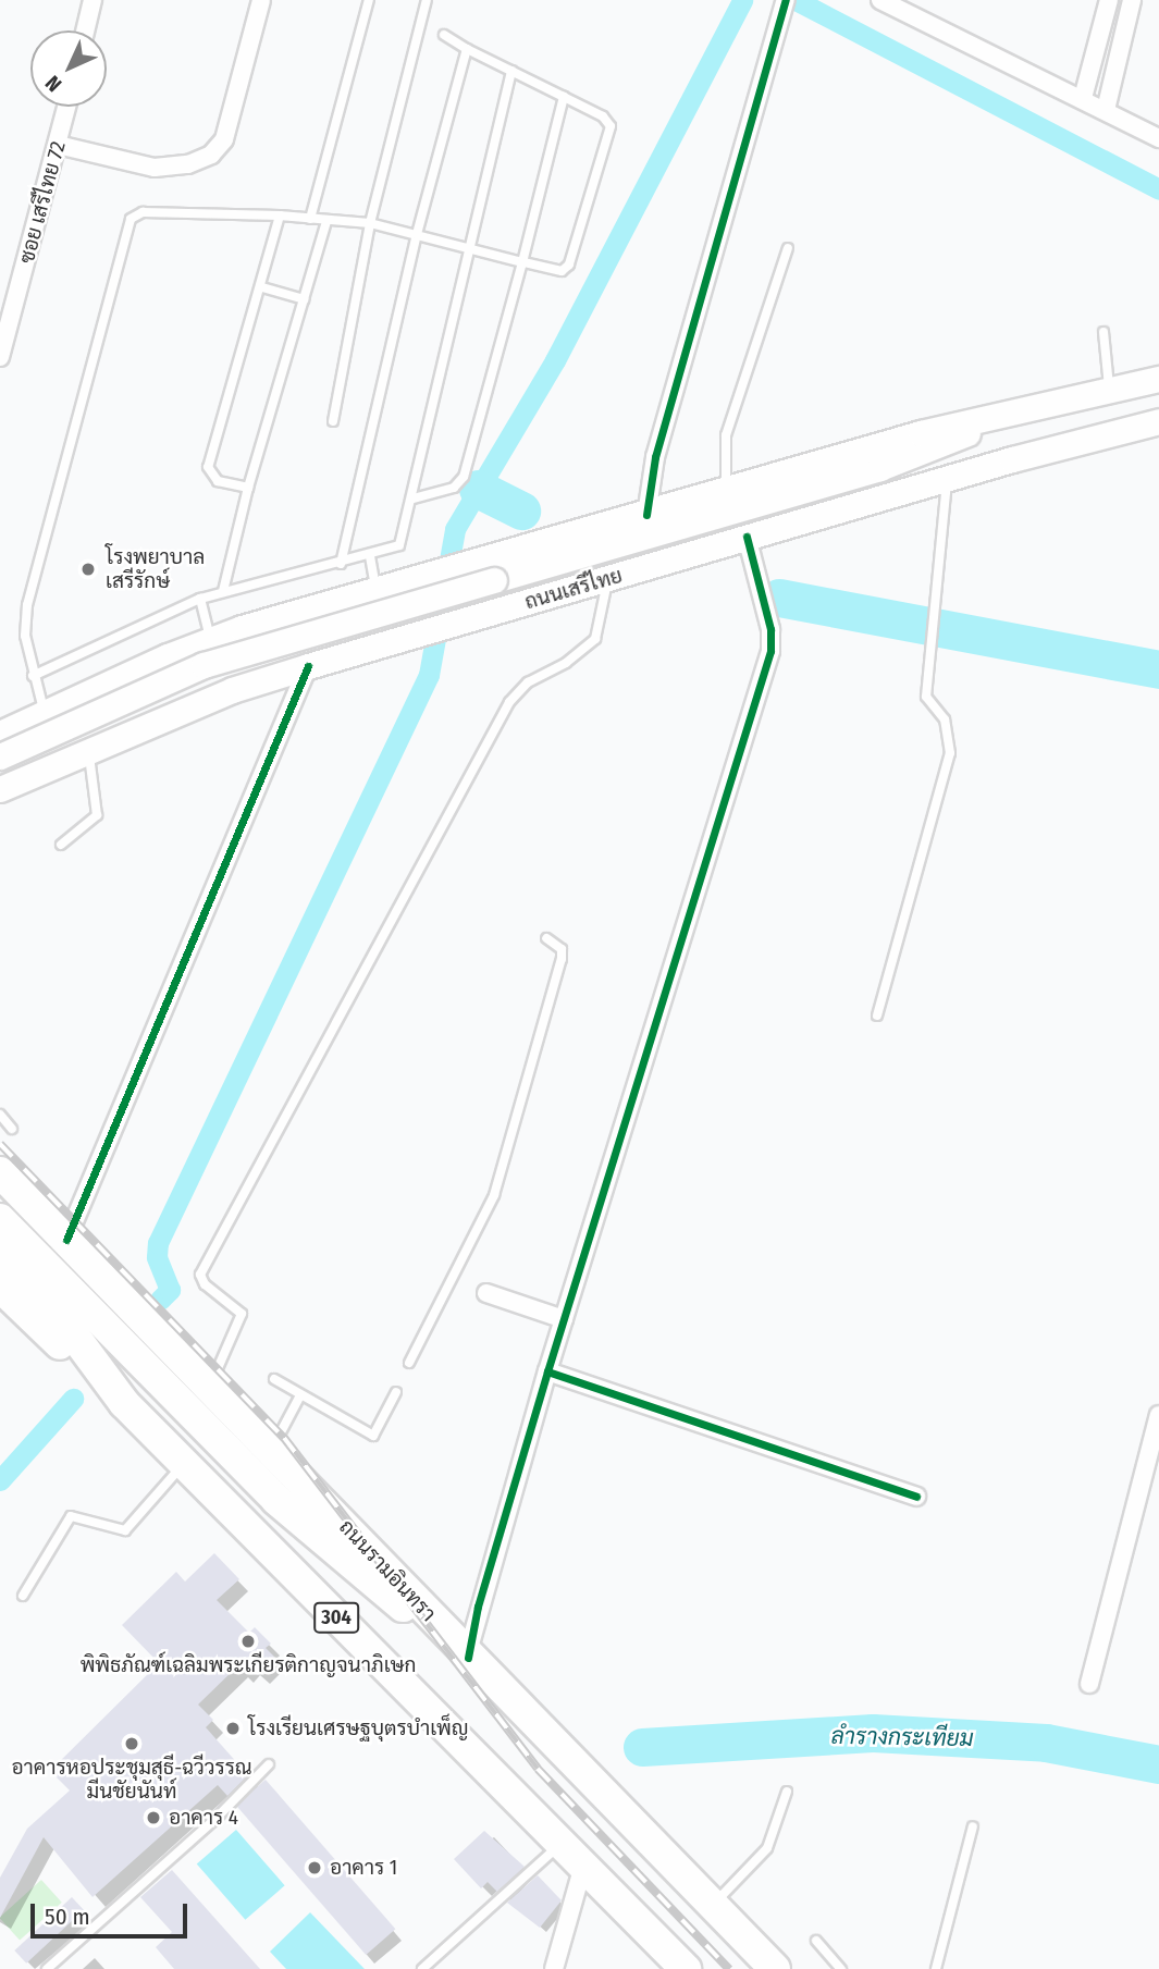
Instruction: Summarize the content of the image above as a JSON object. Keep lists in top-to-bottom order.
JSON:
{
  "streets": {
    "highway": ["ถนนรามอินทรา", "304"],
    "main road": ["ถนนเสรีไทย"],
    "street": ["ซอย เสรีไทย 72"]
  },
  "water": ["ลำรางกระเทียม"],
  "places": [
    "โรงพยาบาล เสรีรักษ์",
    "พิพิธภัณฑ์เฉลิมพระเกียรติกาญจนาภิเษก",
    "โรงเรียนเศรษฐบุตรบำเพ็ญ",
    "อาคารหอประชุมสุธี-ฉวีวรรณ มีนชัยนันท์",
    "อาคาร 4",
    "อาคาร 1"
  ],
  "scale_bar": "50 m",
  "north": "bottom left"
}
